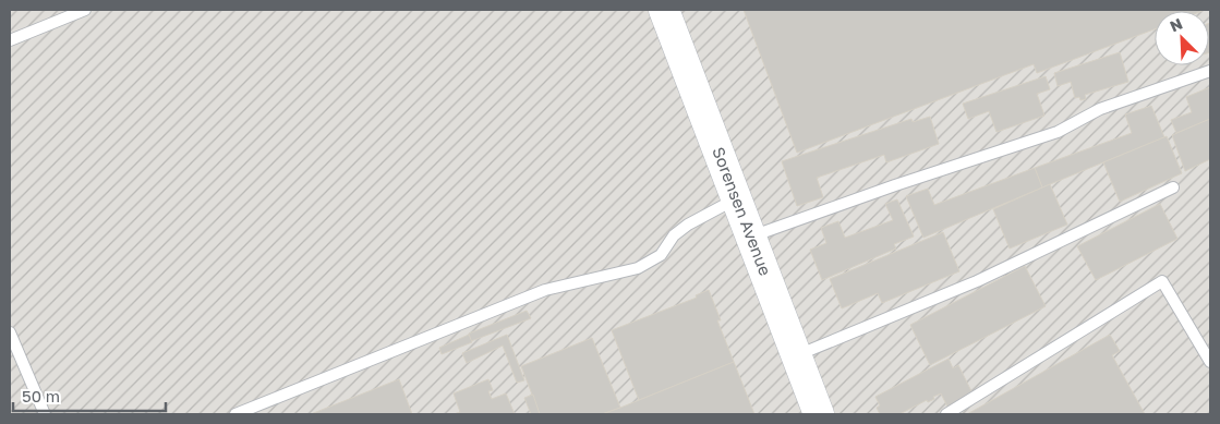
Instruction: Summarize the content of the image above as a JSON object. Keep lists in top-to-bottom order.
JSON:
{
  "streets": {
    "street": ["Sorensen Avenue"]
  },
  "scale_bar": "50 m",
  "north": "top left"
}
